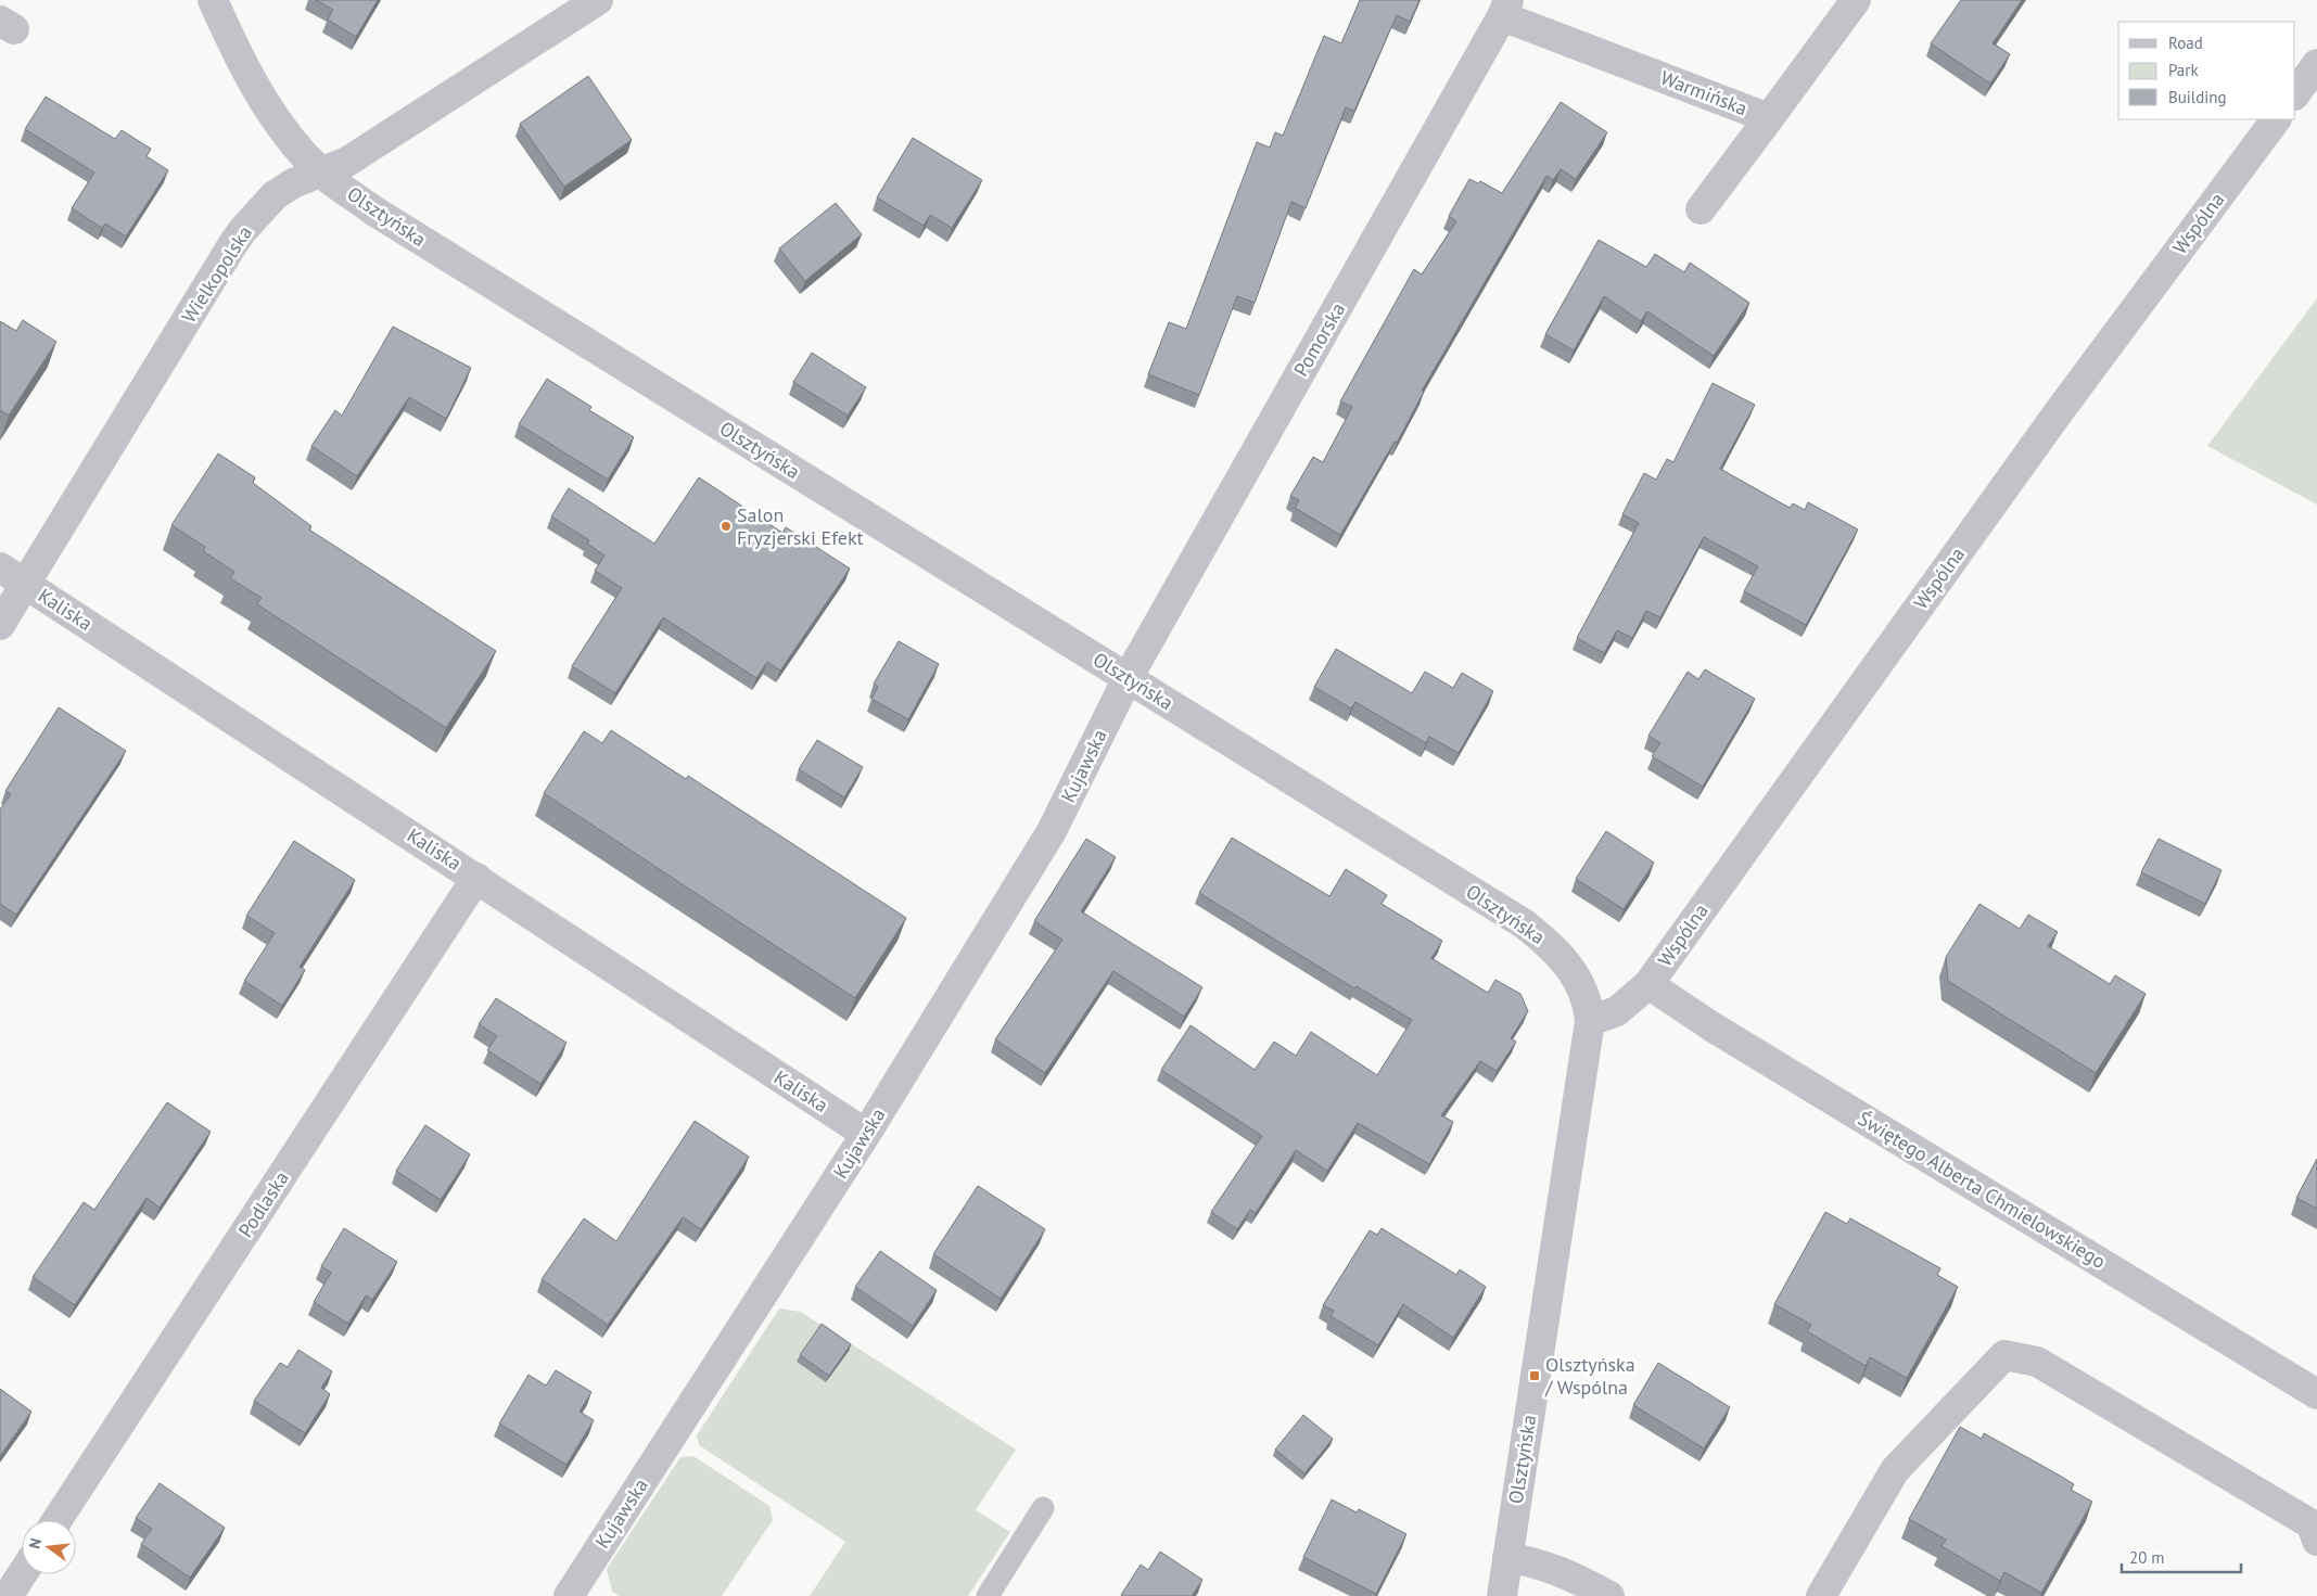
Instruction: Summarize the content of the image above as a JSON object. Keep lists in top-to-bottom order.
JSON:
{
  "streets": {
    "street": [
      "Warmińska",
      "Olsztyńska",
      "Wspólna",
      "Wielkopolska",
      "Pomorska",
      "Kaliska",
      "Kujawska",
      "Świętego Alberta Chmielowskiego",
      "Podlaska"
    ]
  },
  "crossings": [
    ["Warmińska", "Pomorska"],
    ["Olsztyńska", "Wspólna"],
    ["Olsztyńska", "Wielkopolska"],
    ["Olsztyńska", "Pomorska"],
    ["Olsztyńska", "Kujawska"],
    ["Wspólna", "Świętego Alberta Chmielowskiego"],
    ["Wielkopolska", "Kaliska"],
    ["Pomorska", "Kujawska"],
    ["Kaliska", "Kujawska"],
    ["Kaliska", "Podlaska"]
  ],
  "places": {
    "other": ["Salon Fryzjerski Efekt"],
    "transit": ["Olsztyńska / Wspólna"]
  },
  "legend": ["Road", "Park", "Building"],
  "scale_bar": "20 m",
  "north": "left"
}
